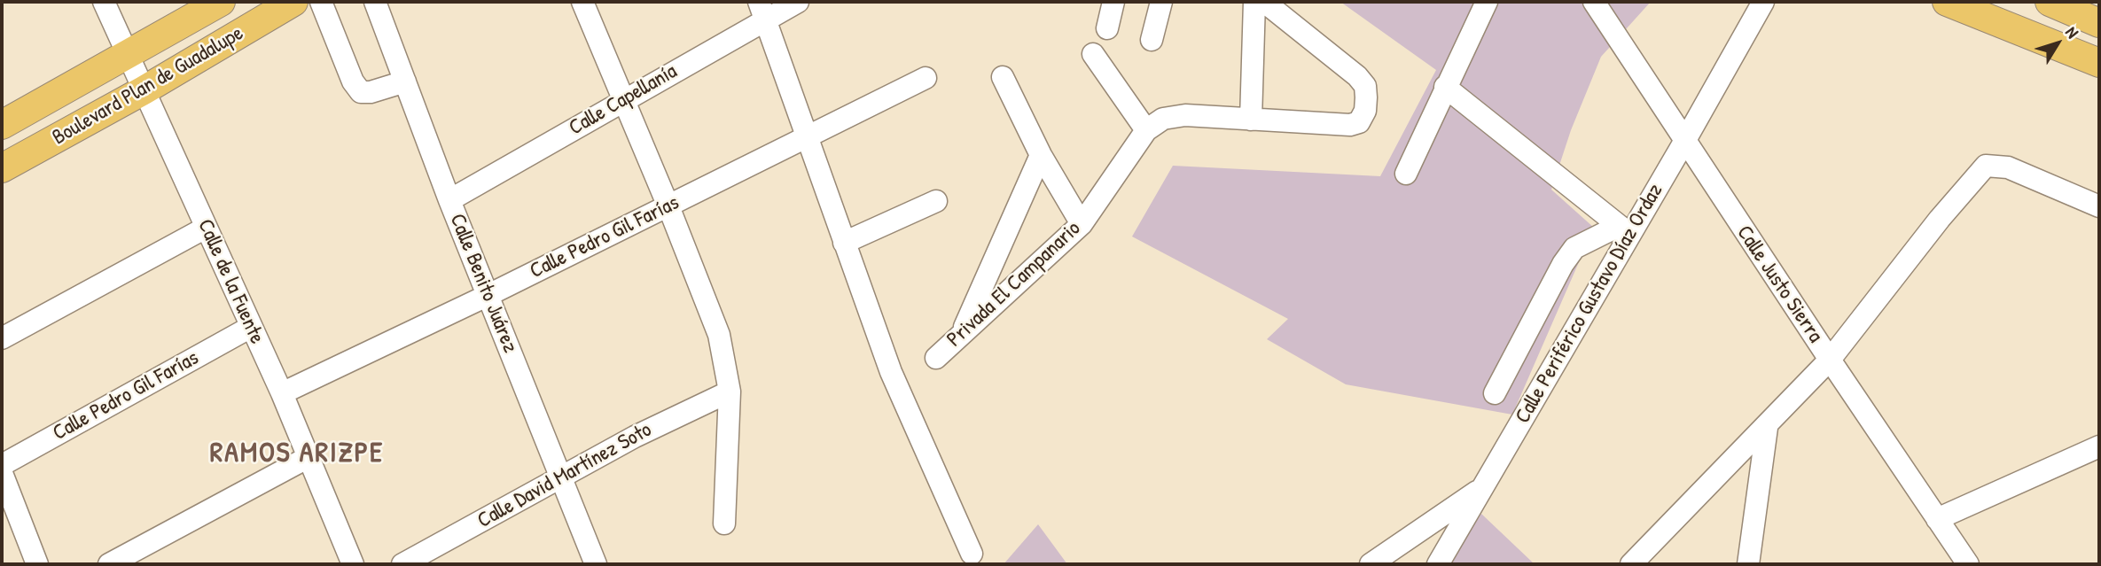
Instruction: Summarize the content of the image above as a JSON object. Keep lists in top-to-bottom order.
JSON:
{
  "streets": {
    "main road": ["Boulevard Plan de Guadalupe"],
    "street": [
      "Calle Capellanía",
      "Calle Pedro Gil Farías",
      "Calle de la Fuente",
      "Calle Benito Juárez",
      "Privada El Campanario",
      "Calle Justo Sierra",
      "Calle Periférico Gustavo Díaz Ordaz",
      "Calle David Martínez Soto"
    ]
  },
  "crossings": [
    ["Boulevard Plan de Guadalupe", "Calle de la Fuente"],
    ["Calle Capellanía", "Calle Benito Juárez"],
    ["Calle Pedro Gil Farías", "Calle de la Fuente"],
    ["Calle Pedro Gil Farías", "Calle Benito Juárez"],
    ["Calle Benito Juárez", "Calle David Martínez Soto"],
    ["Calle Justo Sierra", "Calle Periférico Gustavo Díaz Ordaz"]
  ],
  "districts": ["RAMOS ARIZPE"],
  "north": "top right"
}
